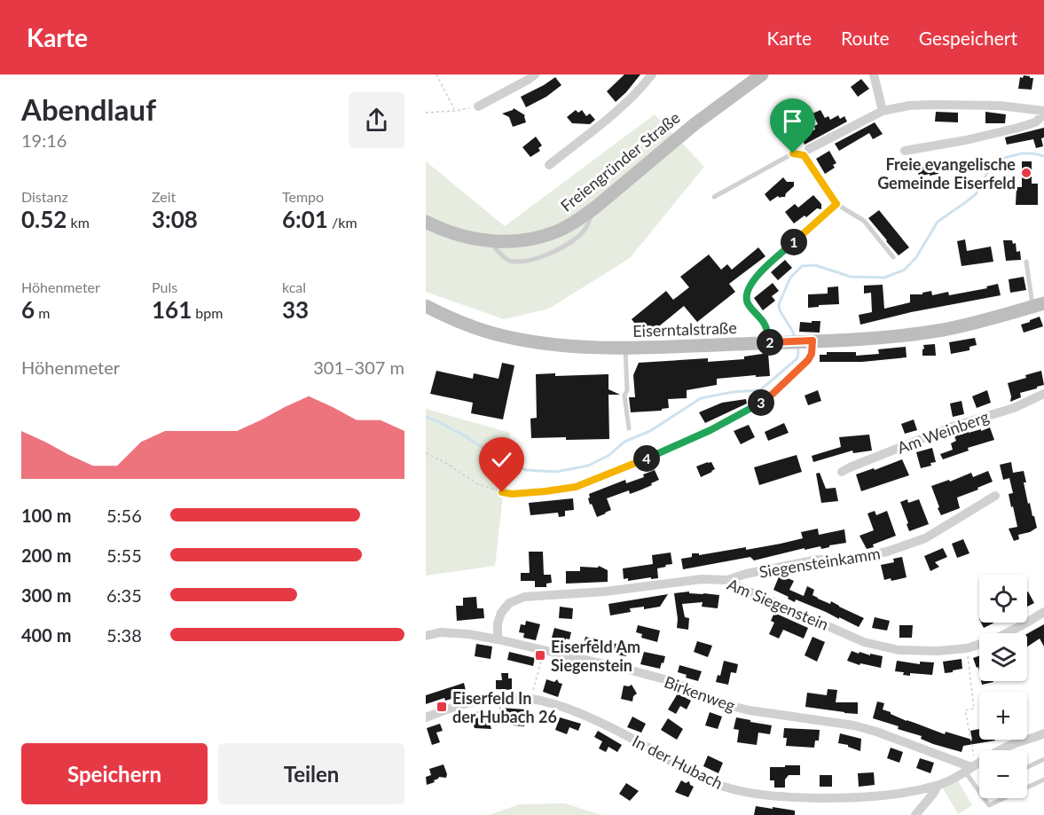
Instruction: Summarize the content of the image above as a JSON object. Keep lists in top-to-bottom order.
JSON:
{
  "streets": {
    "main road": ["Freiengründer Straße", "Eiserntalstraße"],
    "street": [
      "Am Weinberg",
      "Siegensteinkamm",
      "Am Siegenstein",
      "Birkenweg",
      "In der Hubach"
    ]
  },
  "crossings": [
    ["Siegensteinkamm", "Am Siegenstein"],
    ["Am Siegenstein", "Birkenweg"]
  ],
  "places": {
    "other": ["Freie evangelische Gemeinde Eiserfeld"],
    "transit": ["Eiserfeld Am Siegenstein", "Eiserfeld In der Hubach 26"]
  },
  "page": {
    "header": "Karte",
    "nav": ["Karte", "Route", "Gespeichert"],
    "heading": ["Abendlauf", "19:16"],
    "stats": [
      ["Distanz", "0.52 km"],
      ["Zeit", "3:08"],
      ["Tempo", "6:01 /km"],
      ["Höhenmeter", "6 m"],
      ["Puls", "161 bpm"],
      ["kcal", "33"]
    ],
    "pins": [
      "1",
      "2",
      "3",
      "4"
    ],
    "chart": ["Höhenmeter", "301–307 m"],
    "list": [
      {
        "name": "100 m",
        "note": "5:56"
      },
      {
        "name": "200 m",
        "note": "5:55"
      },
      {
        "name": "300 m",
        "note": "6:35"
      },
      {
        "name": "400 m",
        "note": "5:38"
      }
    ],
    "map_buttons": ["+", "−"],
    "buttons": ["Speichern", "Teilen"]
  }
}
